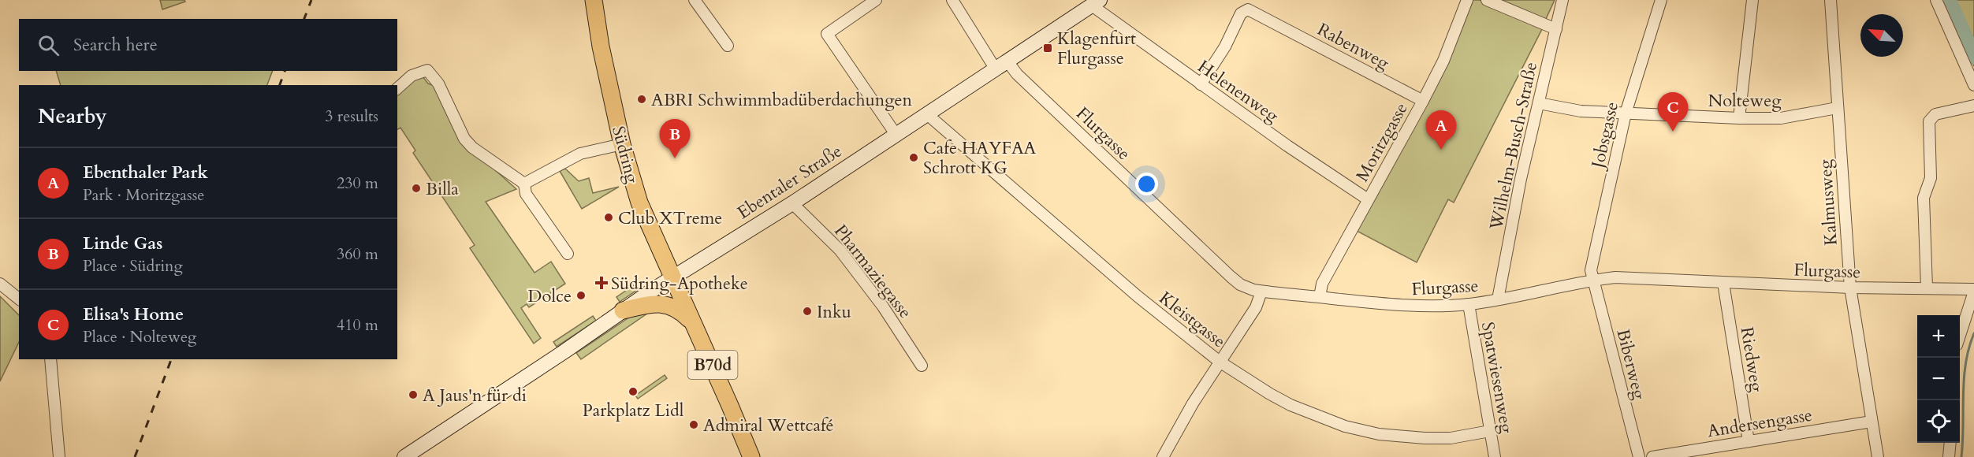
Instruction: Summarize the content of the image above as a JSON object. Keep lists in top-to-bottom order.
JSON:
{
  "streets": {
    "main road": ["Südring", "Ebentaler Straße", "B70d"],
    "street": [
      "Rabenweg",
      "Helenenweg",
      "Nolteweg",
      "Flurgasse",
      "Jobsgasse",
      "Moritzgasse",
      "Wilhelm-Busch-Straße",
      "Kalmusweg",
      "Pharmaziegasse",
      "Kleistgasse",
      "Riedweg",
      "Biberweg",
      "Spatwiesenweg",
      "Andersengasse"
    ]
  },
  "crossings": [
    ["Rabenweg", "Helenenweg"],
    ["Rabenweg", "Moritzgasse"],
    ["Helenenweg", "Moritzgasse"],
    ["Helenenweg", "Ebentaler Straße"],
    ["Nolteweg", "Jobsgasse"],
    ["Nolteweg", "Wilhelm-Busch-Straße"],
    ["Nolteweg", "Kalmusweg"],
    ["Flurgasse", "Jobsgasse"],
    ["Flurgasse", "Moritzgasse"],
    ["Flurgasse", "Wilhelm-Busch-Straße"],
    ["Flurgasse", "Ebentaler Straße"],
    ["Flurgasse", "Kalmusweg"],
    ["Flurgasse", "Riedweg"],
    ["Flurgasse", "Biberweg"],
    ["Flurgasse", "Spatwiesenweg"],
    ["Jobsgasse", "Biberweg"],
    ["Südring", "Ebentaler Straße"],
    ["Ebentaler Straße", "Pharmaziegasse"],
    ["Ebentaler Straße", "Kleistgasse"],
    ["Kalmusweg", "Andersengasse"],
    ["Kleistgasse", "Spatwiesenweg"],
    ["Riedweg", "Andersengasse"]
  ],
  "places": {
    "transit": ["Klagenfurt Flurgasse"],
    "other": [
      "ABRI Schwimmbadüberdachungen",
      "Cafe HAYFAA Schrott KG",
      "Billa",
      "Club XTreme",
      "Dolce",
      "Inku",
      "Parkplatz Lidl",
      "A Jaus'n für di",
      "Admiral Wettcafé"
    ],
    "health": ["Südring-Apotheke"]
  },
  "north": "top left",
  "page": {
    "search": "Search here",
    "heading": ["Nearby", "3 results"],
    "pins": ["C", "A", "B"],
    "list": [
      {
        "mark": "A",
        "name": "Ebenthaler Park",
        "note": "Park · Moritzgasse",
        "value": "230 m"
      },
      {
        "mark": "B",
        "name": "Linde Gas",
        "note": "Place · Südring",
        "value": "360 m"
      },
      {
        "mark": "C",
        "name": "Elisa's Home",
        "note": "Place · Nolteweg",
        "value": "410 m"
      }
    ],
    "map_buttons": ["+", "−"]
  }
}
